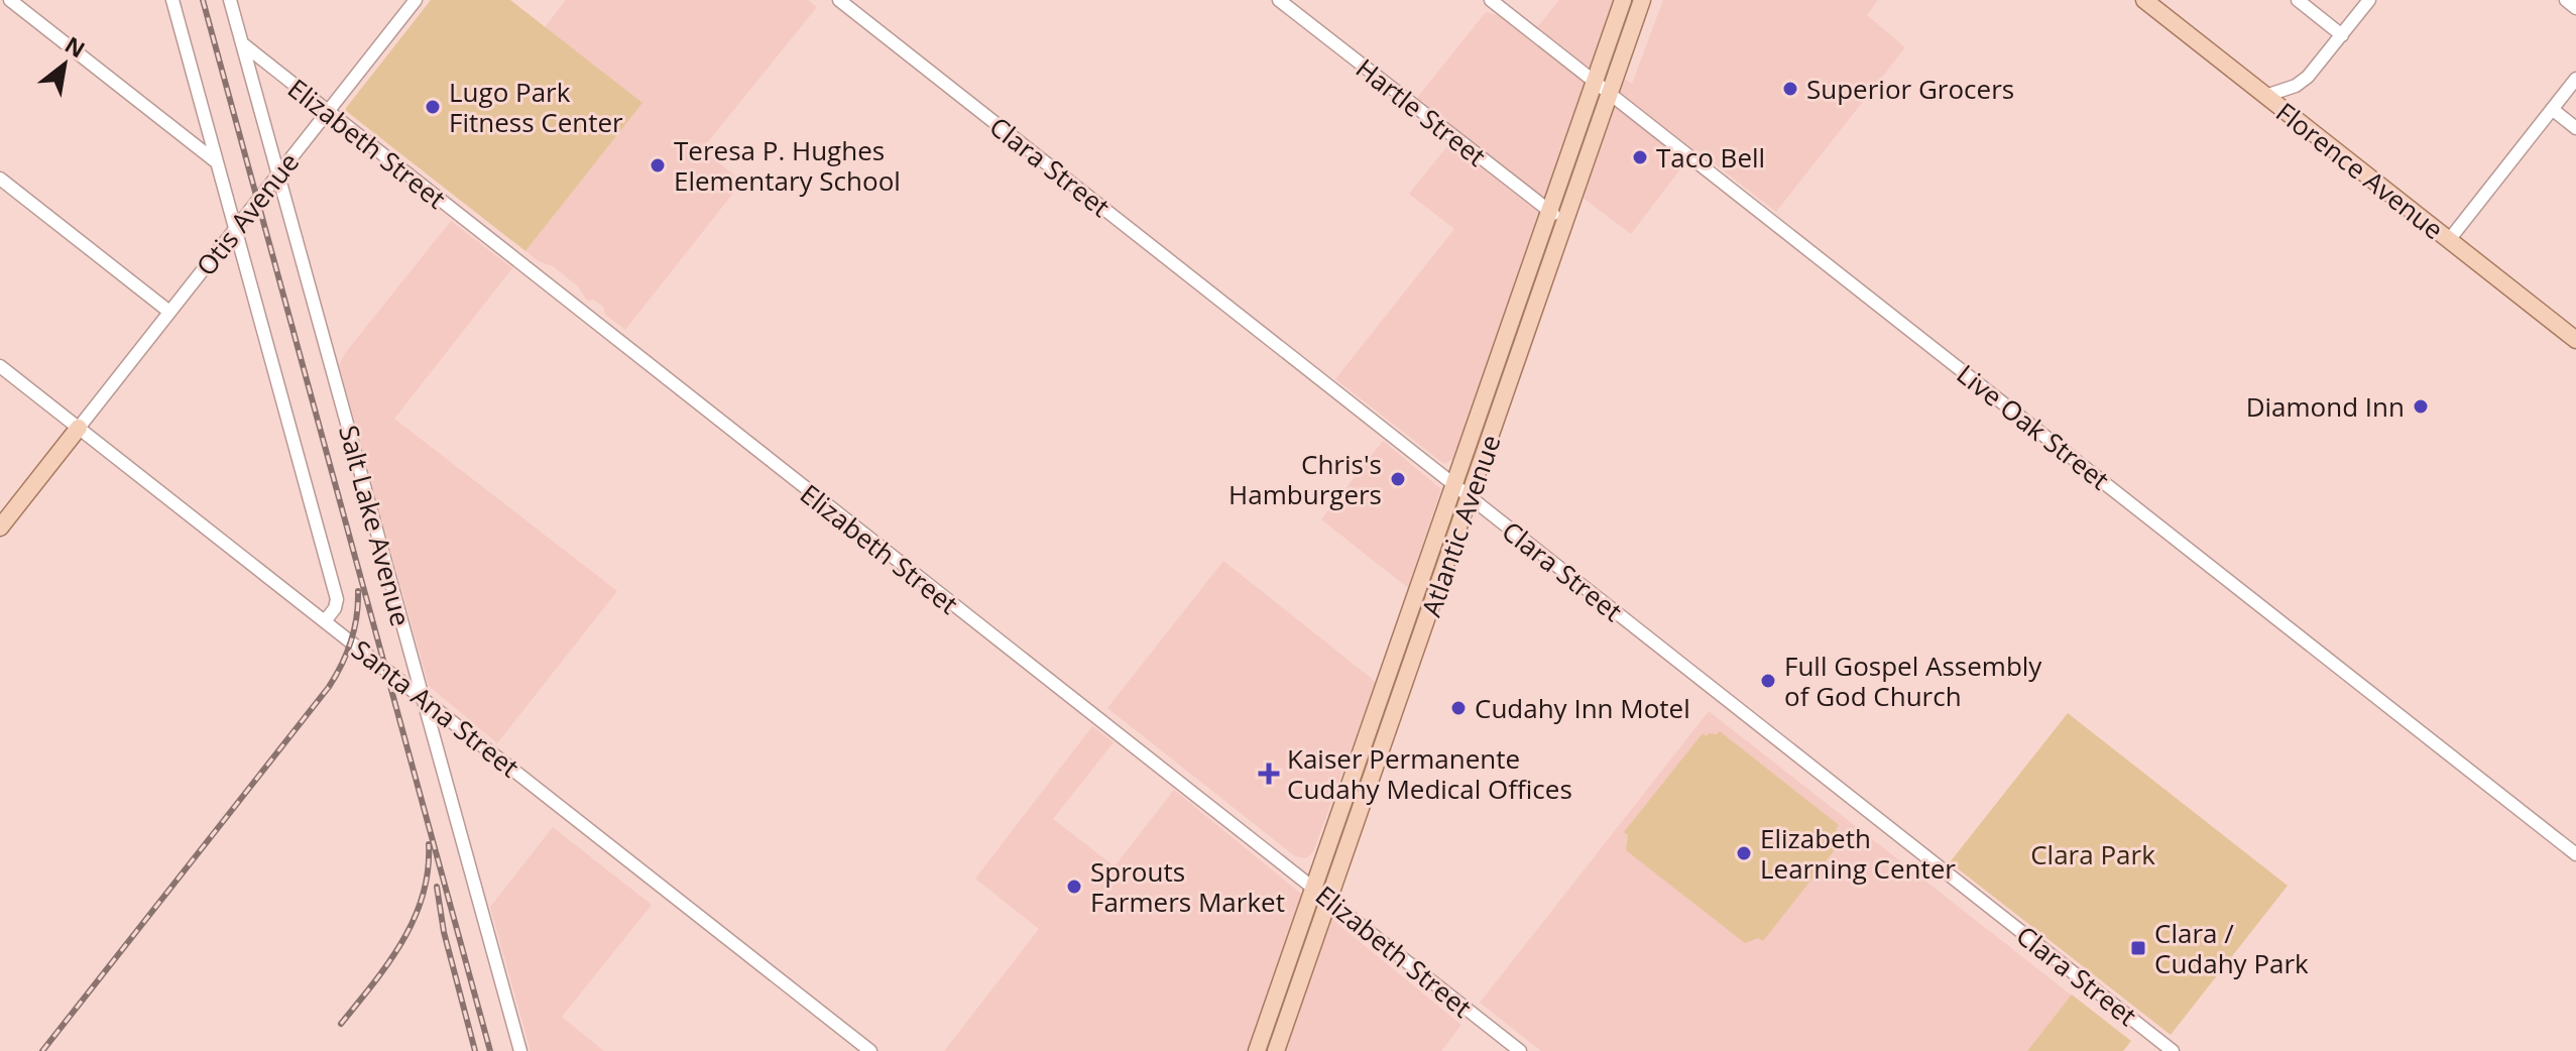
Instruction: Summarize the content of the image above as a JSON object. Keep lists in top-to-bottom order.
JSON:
{
  "streets": {
    "main road": ["Florence Avenue", "Atlantic Avenue"],
    "street": [
      "Hartle Street",
      "Elizabeth Street",
      "Clara Street",
      "Otis Avenue",
      "Live Oak Street",
      "Salt Lake Avenue",
      "Santa Ana Street"
    ]
  },
  "crossings": [
    ["Hartle Street", "Atlantic Avenue"],
    ["Elizabeth Street", "Otis Avenue"],
    ["Elizabeth Street", "Salt Lake Avenue"],
    ["Elizabeth Street", "Atlantic Avenue"],
    ["Clara Street", "Atlantic Avenue"],
    ["Otis Avenue", "Salt Lake Avenue"],
    ["Otis Avenue", "Santa Ana Street"],
    ["Live Oak Street", "Atlantic Avenue"],
    ["Salt Lake Avenue", "Santa Ana Street"]
  ],
  "parks": ["Clara Park"],
  "places": {
    "other": [
      "Superior Grocers",
      "Lugo Park Fitness Center",
      "Taco Bell",
      "Teresa P. Hughes Elementary School",
      "Diamond Inn",
      "Chris's Hamburgers",
      "Full Gospel Assembly of God Church",
      "Cudahy Inn Motel",
      "Elizabeth Learning Center",
      "Sprouts Farmers Market"
    ],
    "health": ["Kaiser Permanente Cudahy Medical Offices"],
    "transit": ["Clara / Cudahy Park"]
  },
  "north": "top right"
}
